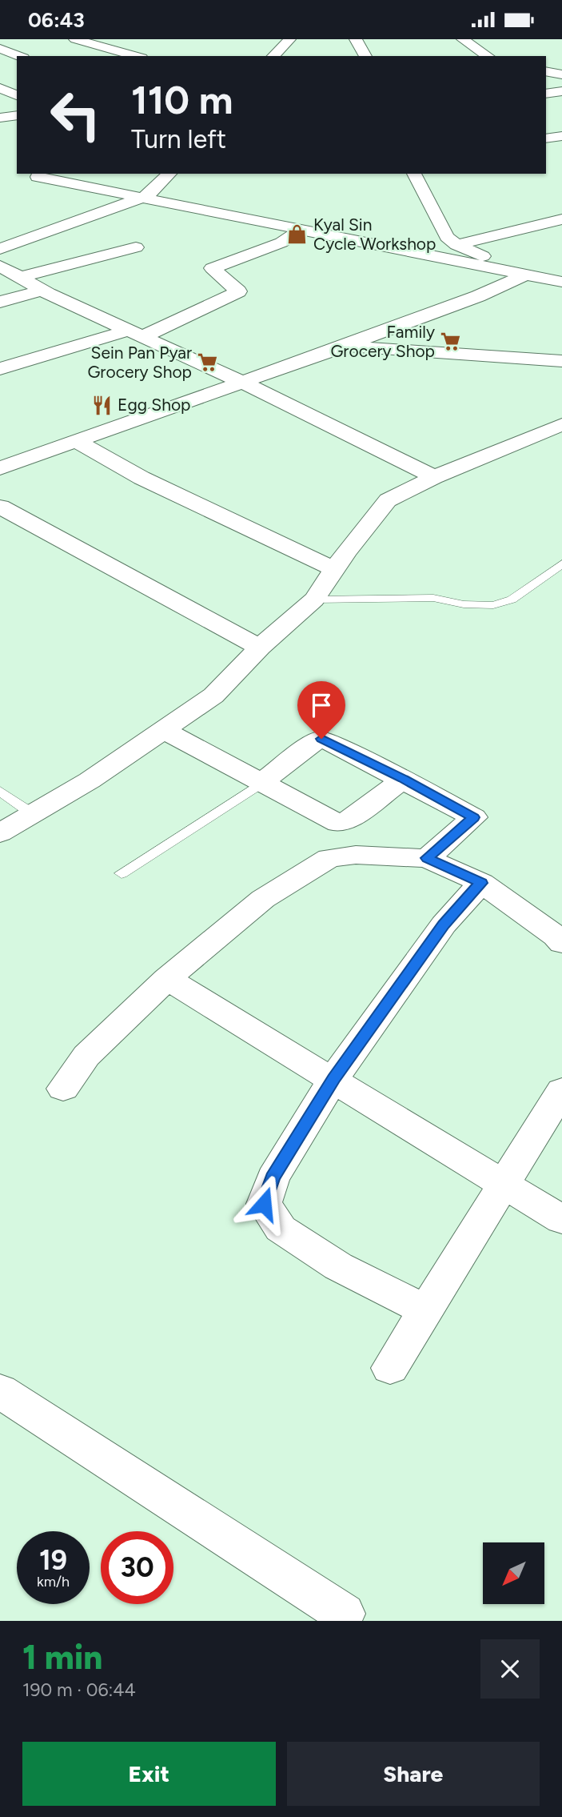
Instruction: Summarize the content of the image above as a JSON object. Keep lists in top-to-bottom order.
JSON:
{
  "places": {
    "shop": ["Kyal Sin Cycle Workshop"],
    "supermarket": ["Family Grocery Shop", "Sein Pan Pyar Grocery Shop"],
    "restaurant": ["Egg Shop"]
  },
  "north": "bottom left",
  "page": {
    "status": "06:43",
    "turn": ["110 m", "Turn left"],
    "speed": "19 km/h",
    "limit": "30",
    "heading": ["1 min", "190 m · 06:44"],
    "buttons": ["Exit", "Share"]
  }
}
